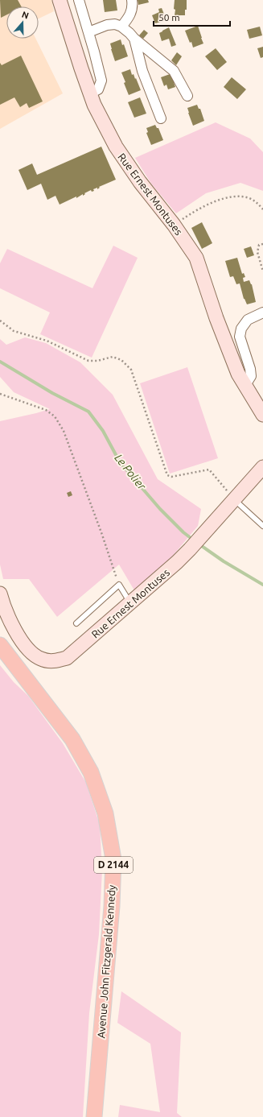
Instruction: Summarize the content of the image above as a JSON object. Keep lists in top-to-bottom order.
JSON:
{
  "streets": {
    "main road": ["D 2144", "Avenue John Fitzgerald Kennedy"],
    "street": ["Rue Ernest Montuses"]
  },
  "water": ["Le Polier"],
  "scale_bar": "50 m",
  "north": "top"
}
